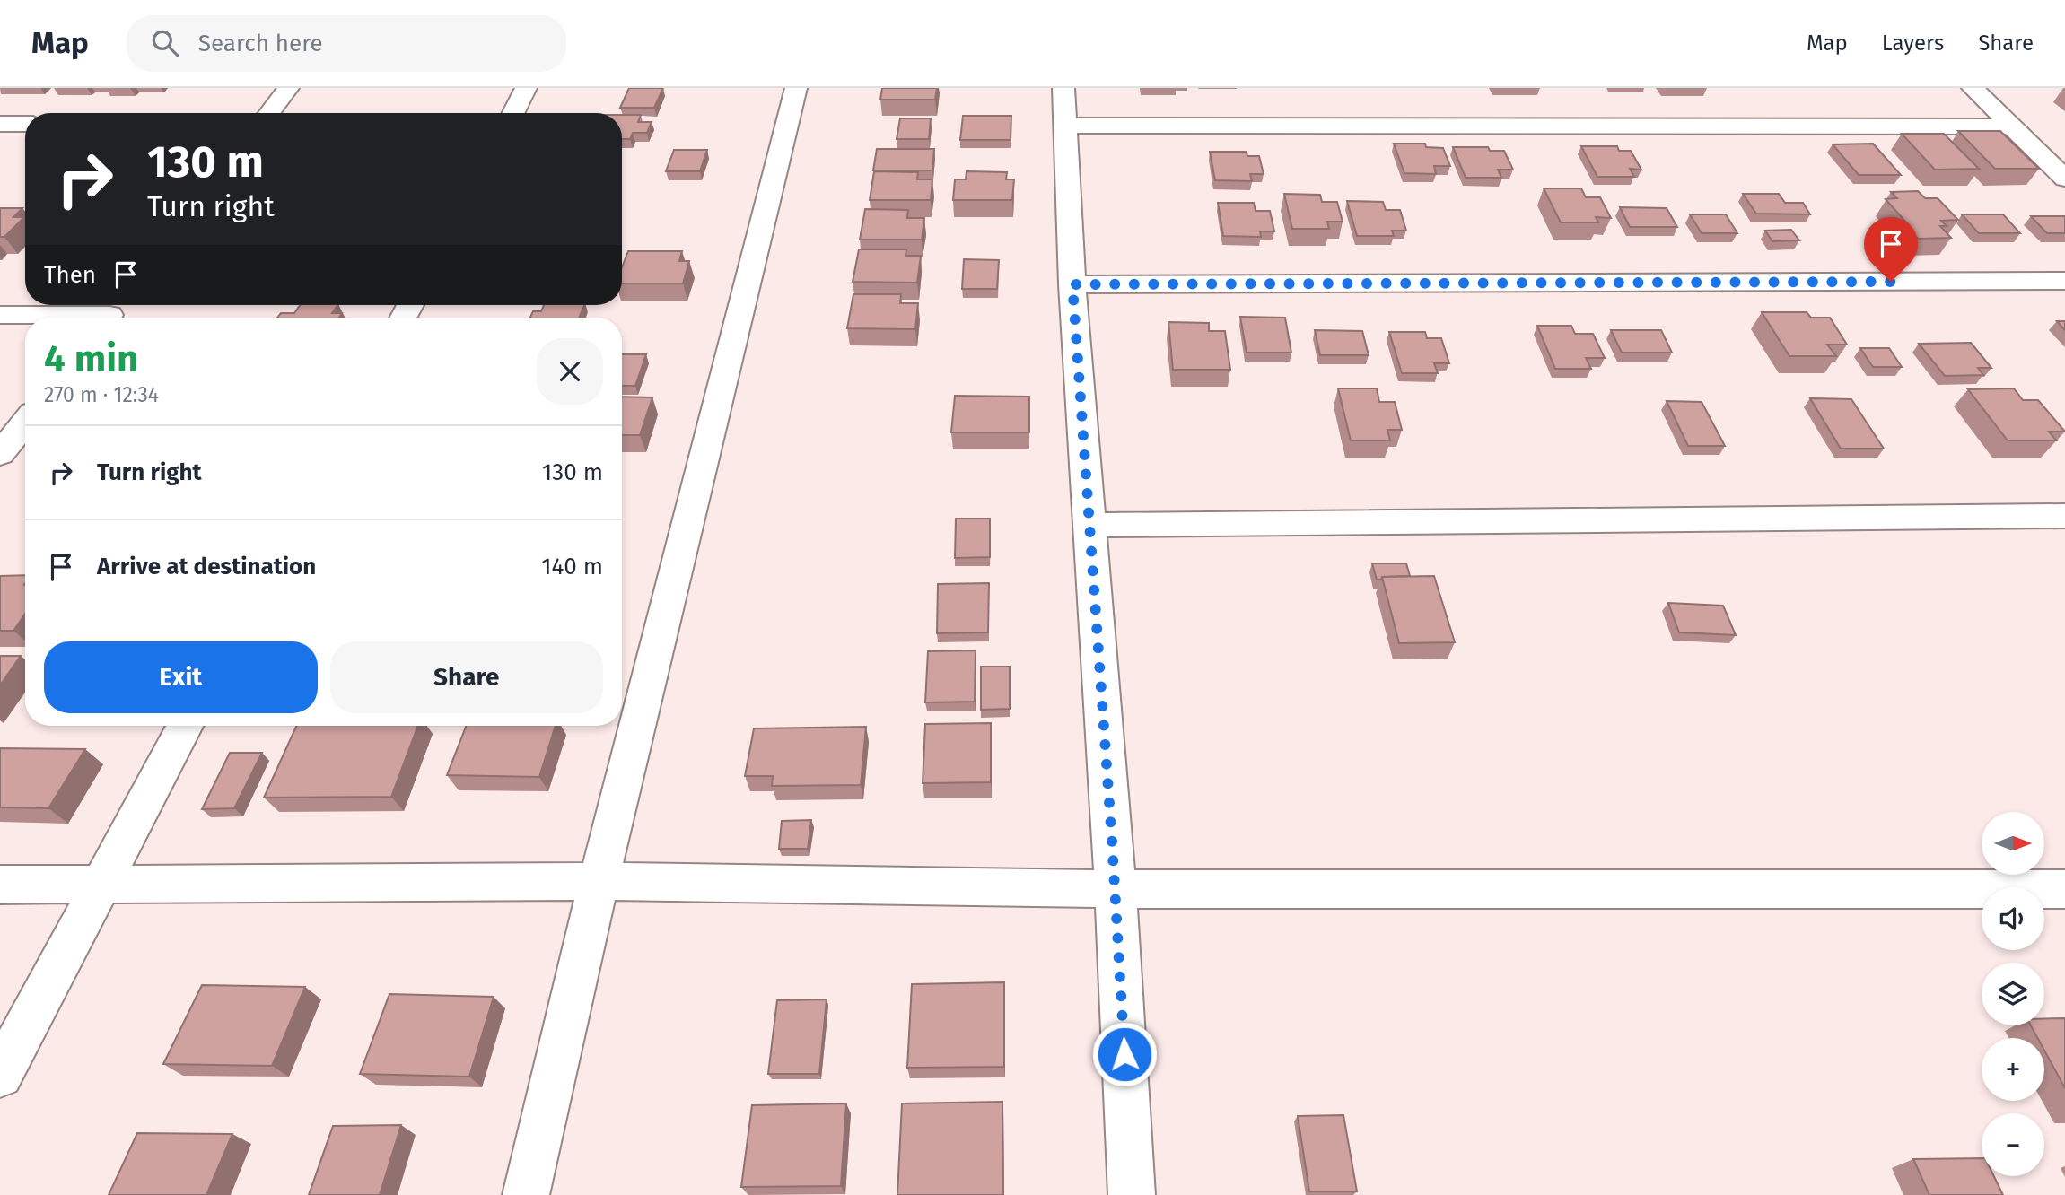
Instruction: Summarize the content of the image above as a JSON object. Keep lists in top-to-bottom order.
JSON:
{
  "north": "right",
  "page": {
    "header": "Map",
    "search": "Search here",
    "nav": ["Map", "Layers", "Share"],
    "turn": ["130 m", "Turn right"],
    "then": "Then",
    "heading": ["4 min", "270 m · 12:34"],
    "list": [
      {
        "name": "Turn right",
        "value": "130 m"
      },
      {
        "name": "Arrive at destination",
        "value": "140 m"
      }
    ],
    "buttons": ["Exit", "Share"],
    "map_buttons": ["+", "−"]
  }
}
